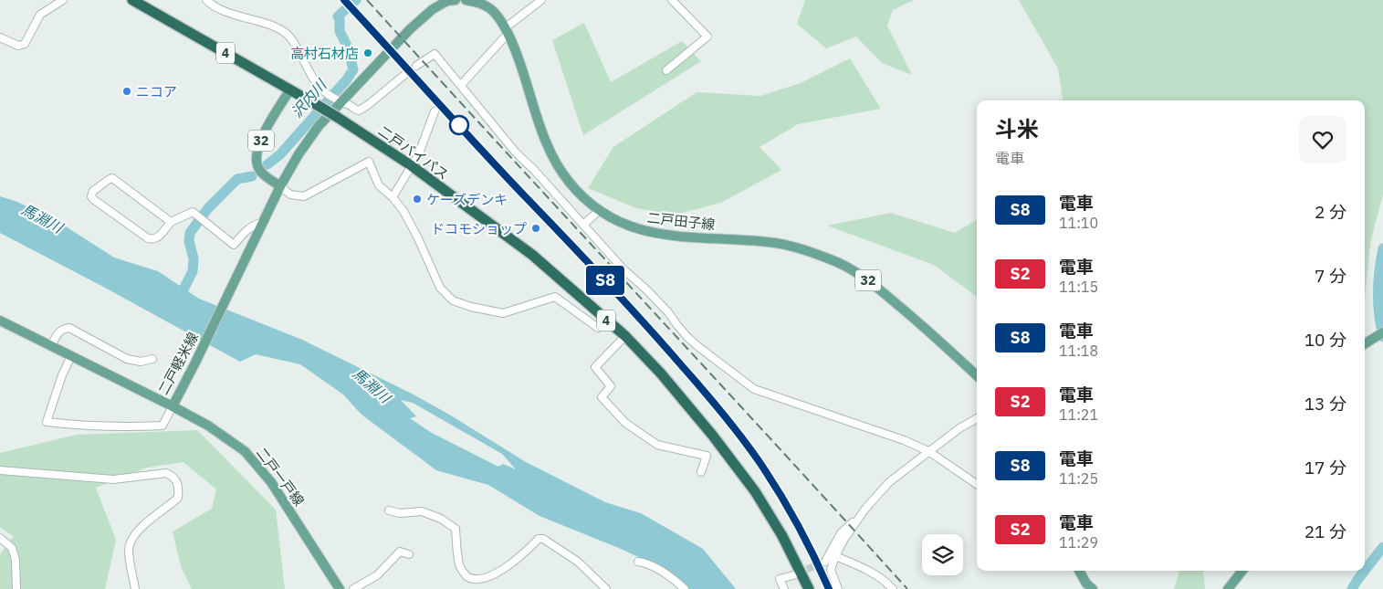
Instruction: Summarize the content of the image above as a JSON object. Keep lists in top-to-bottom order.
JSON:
{
  "streets": {
    "highway": ["4", "二戸バイパス"],
    "main road": [
      "32",
      "二戸田子線",
      "二戸軽米線",
      "二戸一戸線"
    ]
  },
  "crossings": [
    ["32", "二戸バイパス"],
    ["32", "二戸軽米線"],
    ["二戸軽米線", "二戸一戸線"]
  ],
  "water": ["沢内川", "馬淵川"],
  "places": [
    "高村石材店",
    "ニコア",
    "ケーズデンキ",
    "ドコモショップ"
  ],
  "page": {
    "on_map": "S8",
    "heading": ["斗米", "電車"],
    "list": [
      {
        "mark": "S8",
        "name": "電車",
        "note": "11:10",
        "value": "2 分"
      },
      {
        "mark": "S2",
        "name": "電車",
        "note": "11:15",
        "value": "7 分"
      },
      {
        "mark": "S8",
        "name": "電車",
        "note": "11:18",
        "value": "10 分"
      },
      {
        "mark": "S2",
        "name": "電車",
        "note": "11:21",
        "value": "13 分"
      },
      {
        "mark": "S8",
        "name": "電車",
        "note": "11:25",
        "value": "17 分"
      },
      {
        "mark": "S2",
        "name": "電車",
        "note": "11:29",
        "value": "21 分"
      }
    ]
  }
}
